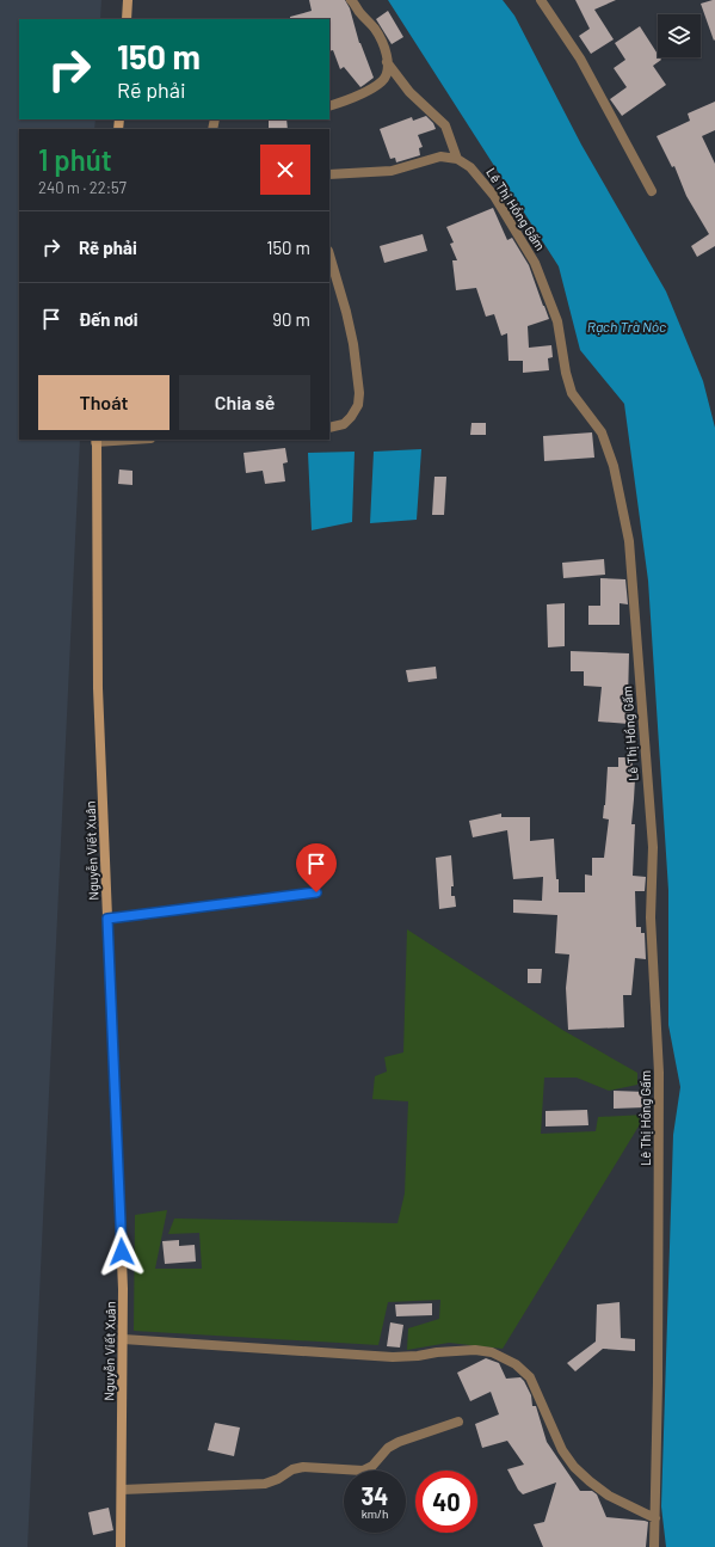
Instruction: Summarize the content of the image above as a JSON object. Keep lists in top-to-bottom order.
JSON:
{
  "streets": {
    "street": ["Lê Thị Hồng Gấm", "Nguyễn Viết Xuân"]
  },
  "water": ["Rạch Trà Nóc"],
  "page": {
    "turn": ["150 m", "Rẽ phải"],
    "heading": ["1 phút", "240 m · 22:57"],
    "list": [
      {
        "name": "Rẽ phải",
        "value": "150 m"
      },
      {
        "name": "Đến nơi",
        "value": "90 m"
      }
    ],
    "buttons": ["Thoát", "Chia sẻ"],
    "speed": "34 km/h",
    "limit": "40"
  }
}
